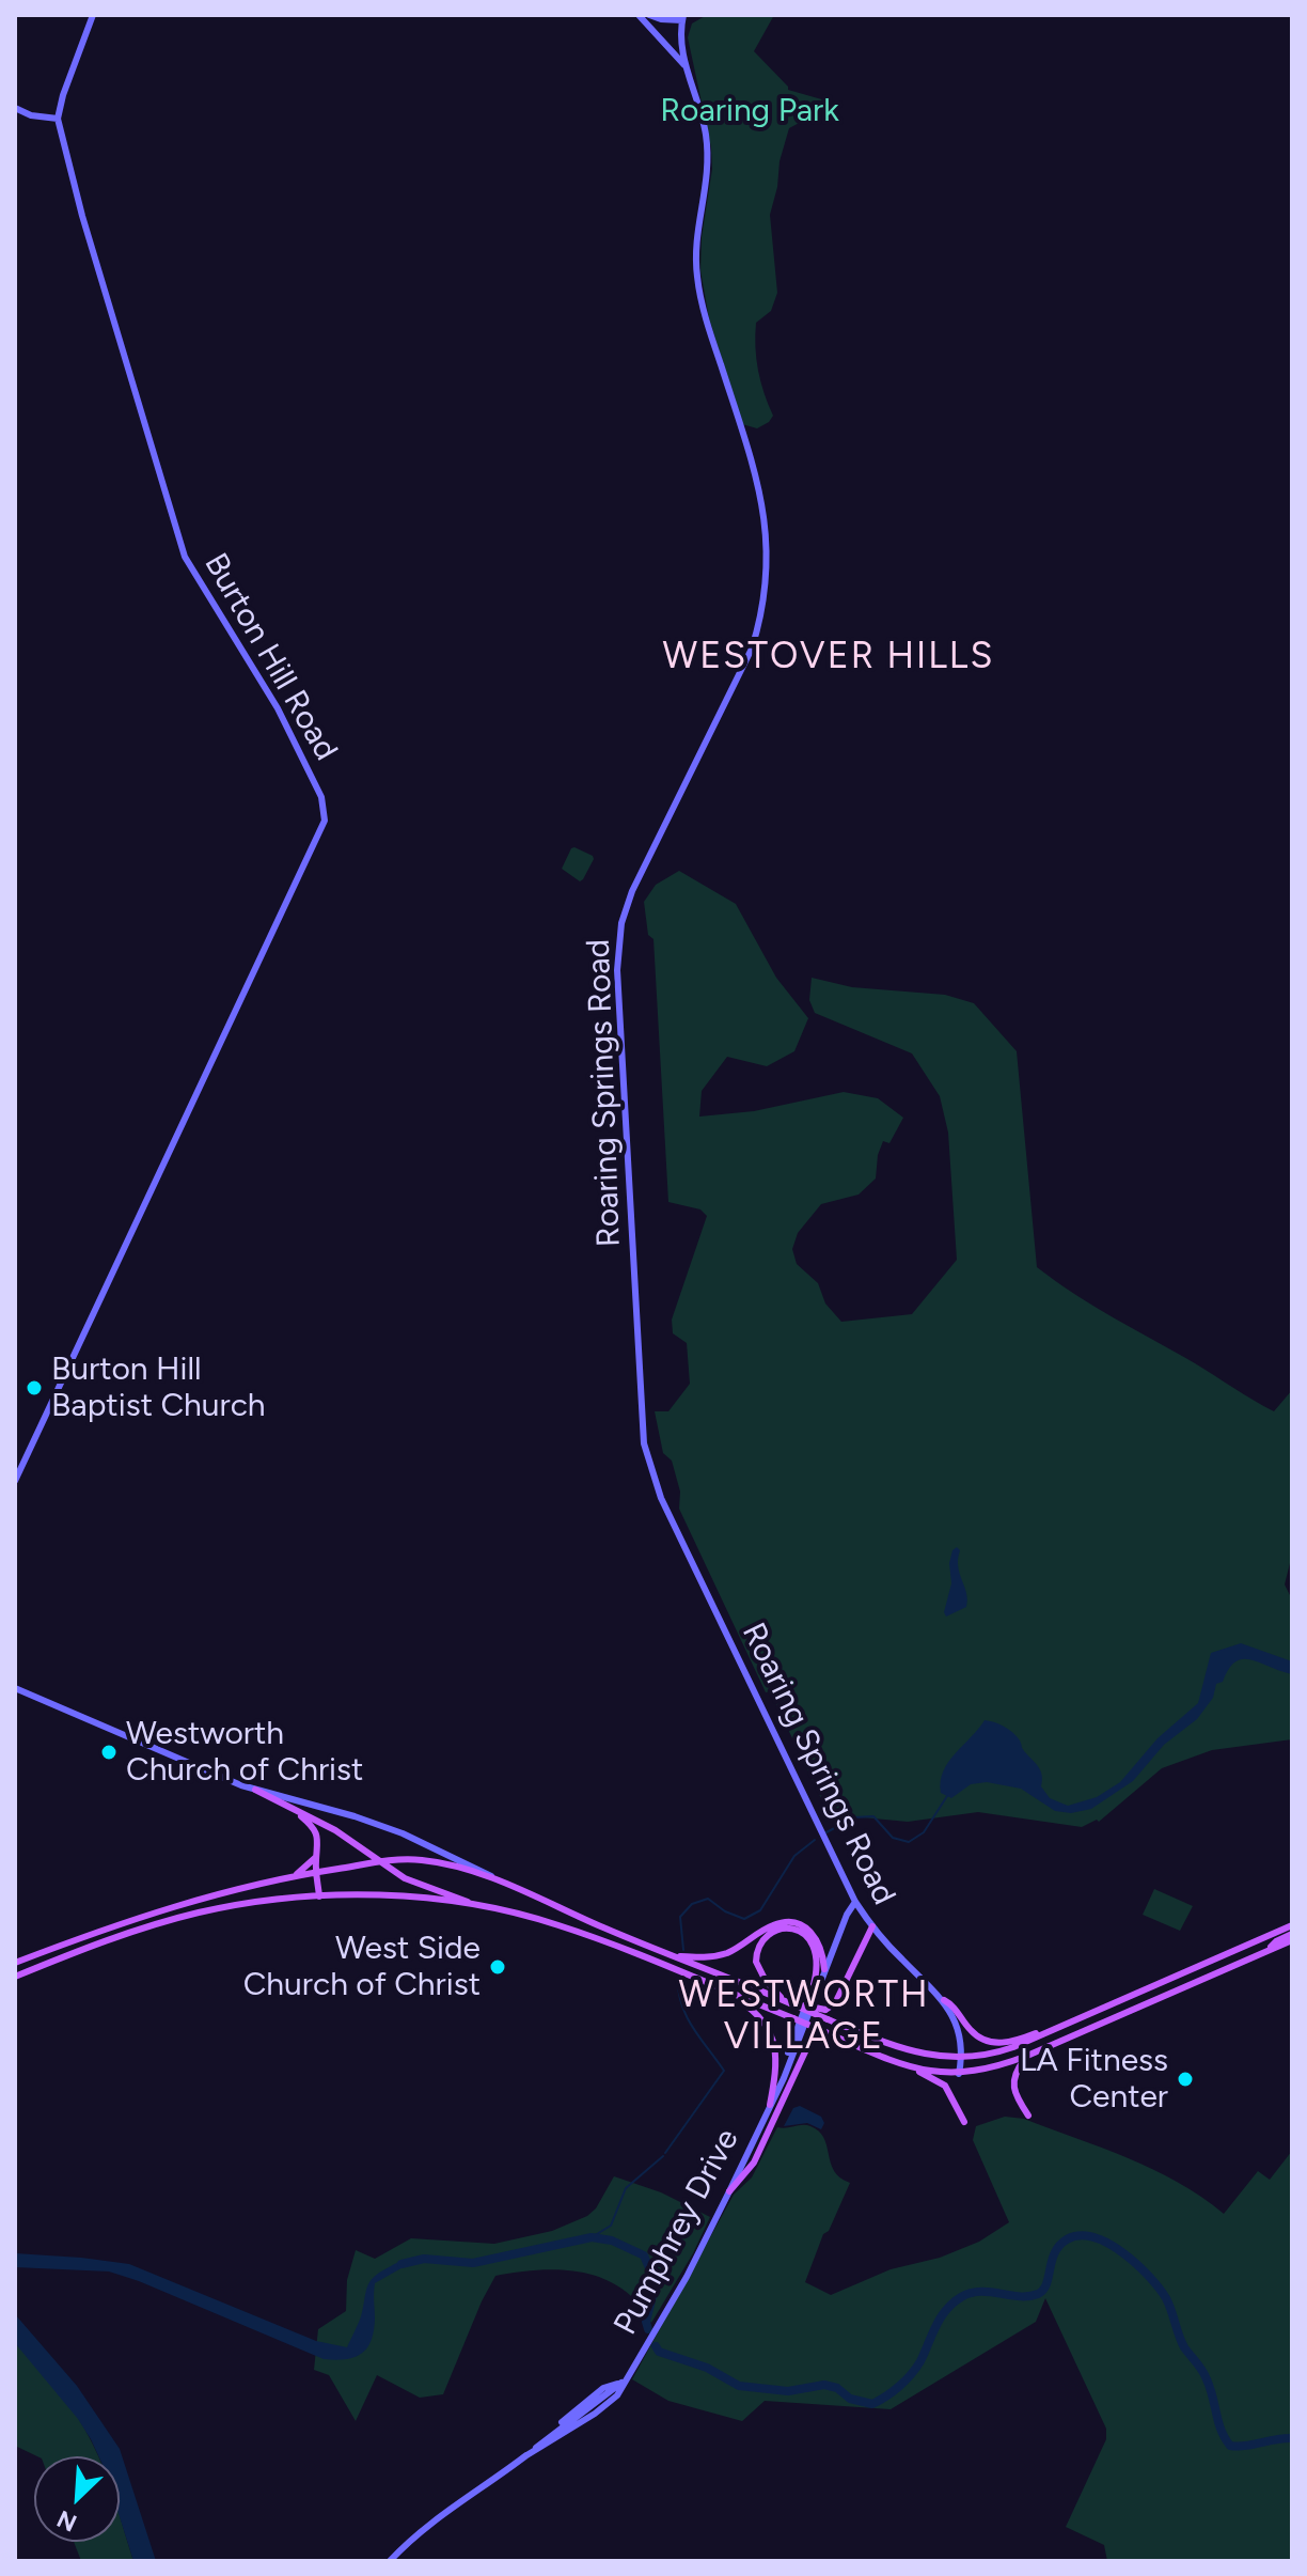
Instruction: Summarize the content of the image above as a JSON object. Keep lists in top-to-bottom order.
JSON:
{
  "streets": {
    "street": ["Burton Hill Road", "Roaring Springs Road", "Pumphrey Drive"]
  },
  "districts": ["WESTOVER HILLS", "WESTWORTH VILLAGE"],
  "parks": ["Roaring Park"],
  "places": [
    "Burton Hill Baptist Church",
    "Westworth Church of Christ",
    "West Side Church of Christ",
    "LA Fitness Center"
  ],
  "north": "bottom left"
}
